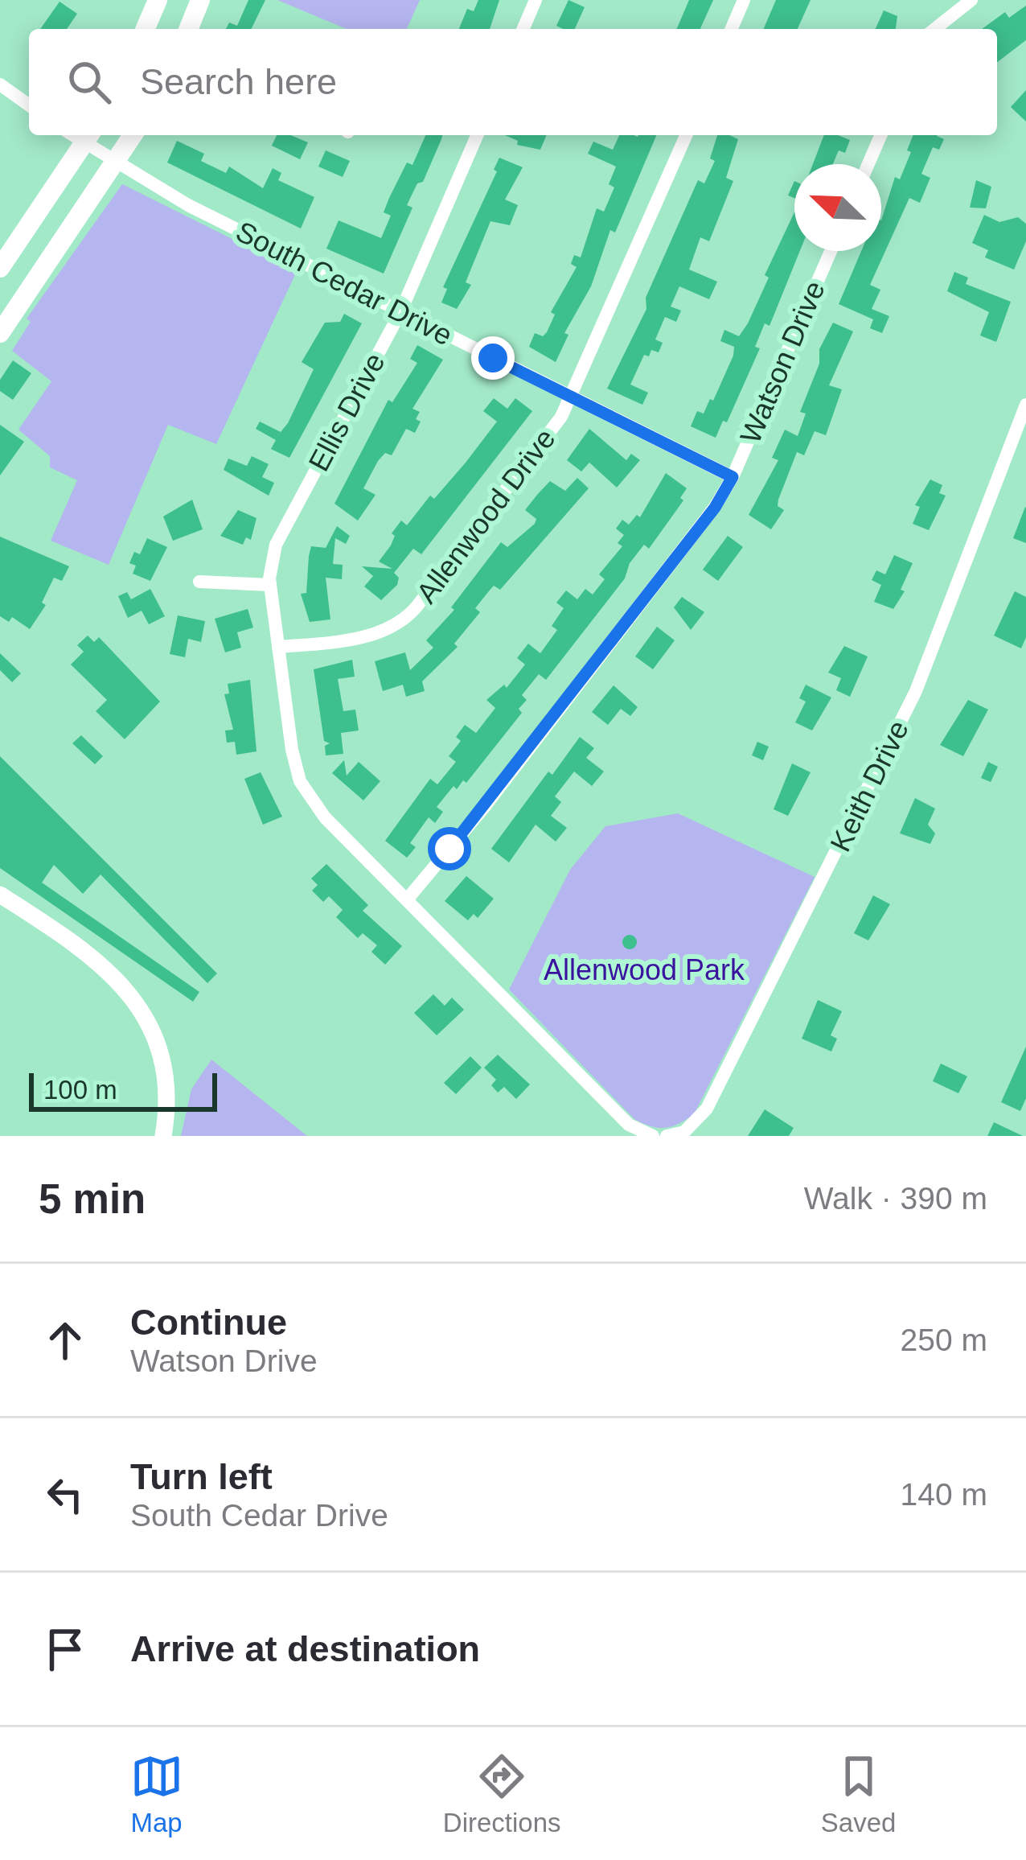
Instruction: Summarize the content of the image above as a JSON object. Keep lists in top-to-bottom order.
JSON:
{
  "streets": {
    "street": [
      "South Cedar Drive",
      "Watson Drive",
      "Ellis Drive",
      "Allenwood Drive",
      "Keith Drive"
    ]
  },
  "crossings": [
    ["South Cedar Drive", "Watson Drive"],
    ["South Cedar Drive", "Ellis Drive"],
    ["South Cedar Drive", "Allenwood Drive"],
    ["Ellis Drive", "Allenwood Drive"]
  ],
  "parks": ["Allenwood Park"],
  "scale_bar": "100 m",
  "north": "top left",
  "page": {
    "search": "Search here",
    "scale": "100 m",
    "heading": ["5 min", "Walk · 390 m"],
    "list": [
      ["Continue", "Watson Drive", "250 m"],
      ["Turn left", "South Cedar Drive", "140 m"],
      "Arrive at destination"
    ],
    "nav": ["Map", "Directions", "Saved"]
  }
}
